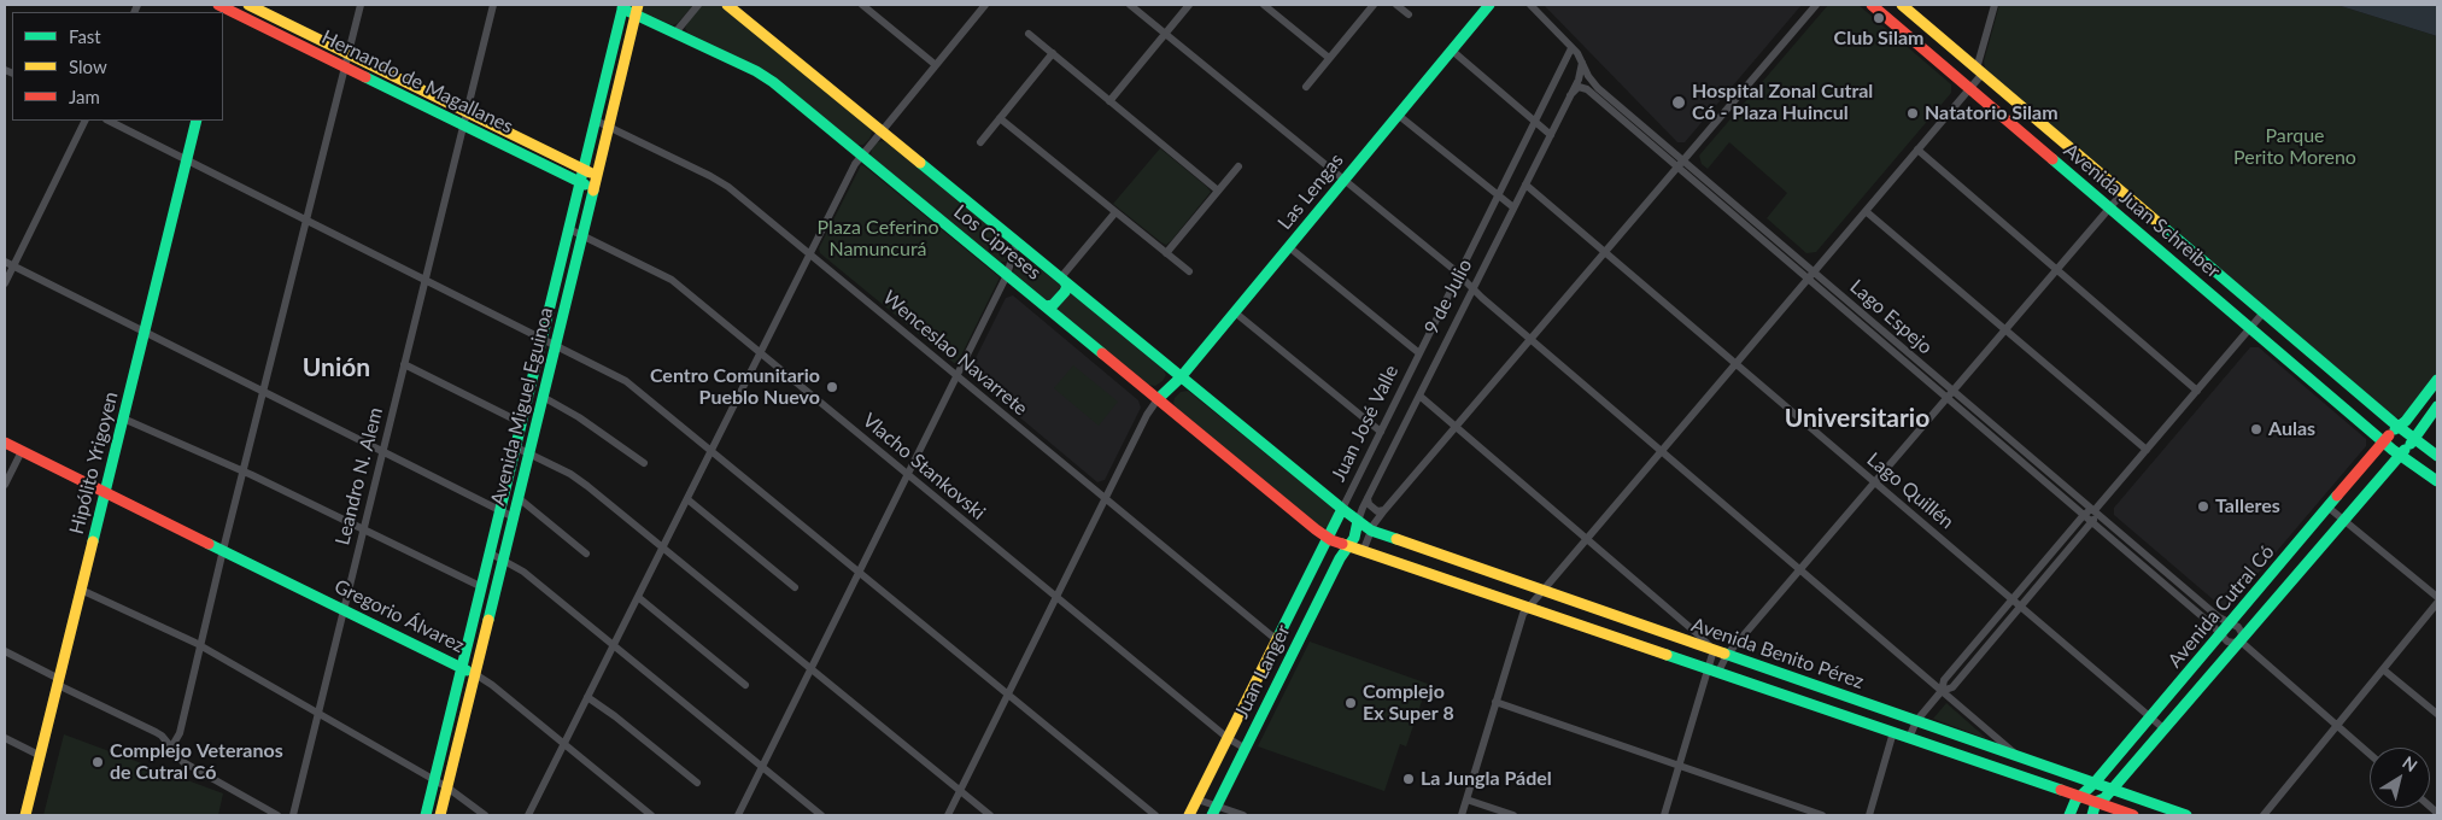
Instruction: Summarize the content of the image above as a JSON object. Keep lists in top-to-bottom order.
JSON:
{
  "streets": {
    "main road": [
      "Hernando de Magallanes",
      "Las Lengas",
      "Avenida Juan Schreiber",
      "Los Cipreses",
      "9 de Julio",
      "Avenida Miguel Eguinoa",
      "Juan José Valle",
      "Hipólito Yrigoyen",
      "Avenida Cutral Có",
      "Gregorio Álvarez",
      "Avenida Benito Pérez",
      "Juan Langer"
    ],
    "street": [
      "Lago Espejo",
      "Wenceslao Navarrete",
      "Vlacho Stankovski",
      "Leandro N. Alem",
      "Lago Quillén"
    ]
  },
  "crossings": [
    ["Hernando de Magallanes", "Avenida Miguel Eguinoa"],
    ["Hernando de Magallanes", "Leandro N. Alem"],
    ["Las Lengas", "Los Cipreses"],
    ["Avenida Juan Schreiber", "Avenida Cutral Có"],
    ["Los Cipreses", "9 de Julio"],
    ["Los Cipreses", "Avenida Miguel Eguinoa"],
    ["Los Cipreses", "Juan José Valle"],
    ["Los Cipreses", "Avenida Benito Pérez"],
    ["9 de Julio", "Lago Espejo"],
    ["9 de Julio", "Lago Quillén"],
    ["9 de Julio", "Avenida Benito Pérez"],
    ["9 de Julio", "Juan Langer"],
    ["Lago Espejo", "Juan José Valle"],
    ["Lago Espejo", "Avenida Cutral Có"],
    ["Wenceslao Navarrete", "Avenida Miguel Eguinoa"],
    ["Wenceslao Navarrete", "Juan José Valle"],
    ["Avenida Miguel Eguinoa", "Vlacho Stankovski"],
    ["Avenida Miguel Eguinoa", "Gregorio Álvarez"],
    ["Juan José Valle", "Vlacho Stankovski"],
    ["Juan José Valle", "Avenida Benito Pérez"],
    ["Hipólito Yrigoyen", "Gregorio Álvarez"],
    ["Vlacho Stankovski", "Juan Langer"],
    ["Leandro N. Alem", "Gregorio Álvarez"],
    ["Lago Quillén", "Avenida Cutral Có"],
    ["Avenida Cutral Có", "Avenida Benito Pérez"],
    ["Avenida Benito Pérez", "Juan Langer"]
  ],
  "districts": ["Unión", "Universitario"],
  "parks": ["Parque Perito Moreno", "Plaza Ceferino Namuncurá"],
  "places": [
    "Club Silam",
    "Hospital Zonal Cutral Có - Plaza Huincul",
    "Natatorio Silam",
    "Centro Comunitario Pueblo Nuevo",
    "Aulas",
    "Talleres",
    "Complejo Ex Super 8",
    "Complejo Veteranos de Cutral Có",
    "La Jungla Pádel"
  ],
  "legend": ["Fast", "Slow", "Jam"],
  "north": "top right"
}
